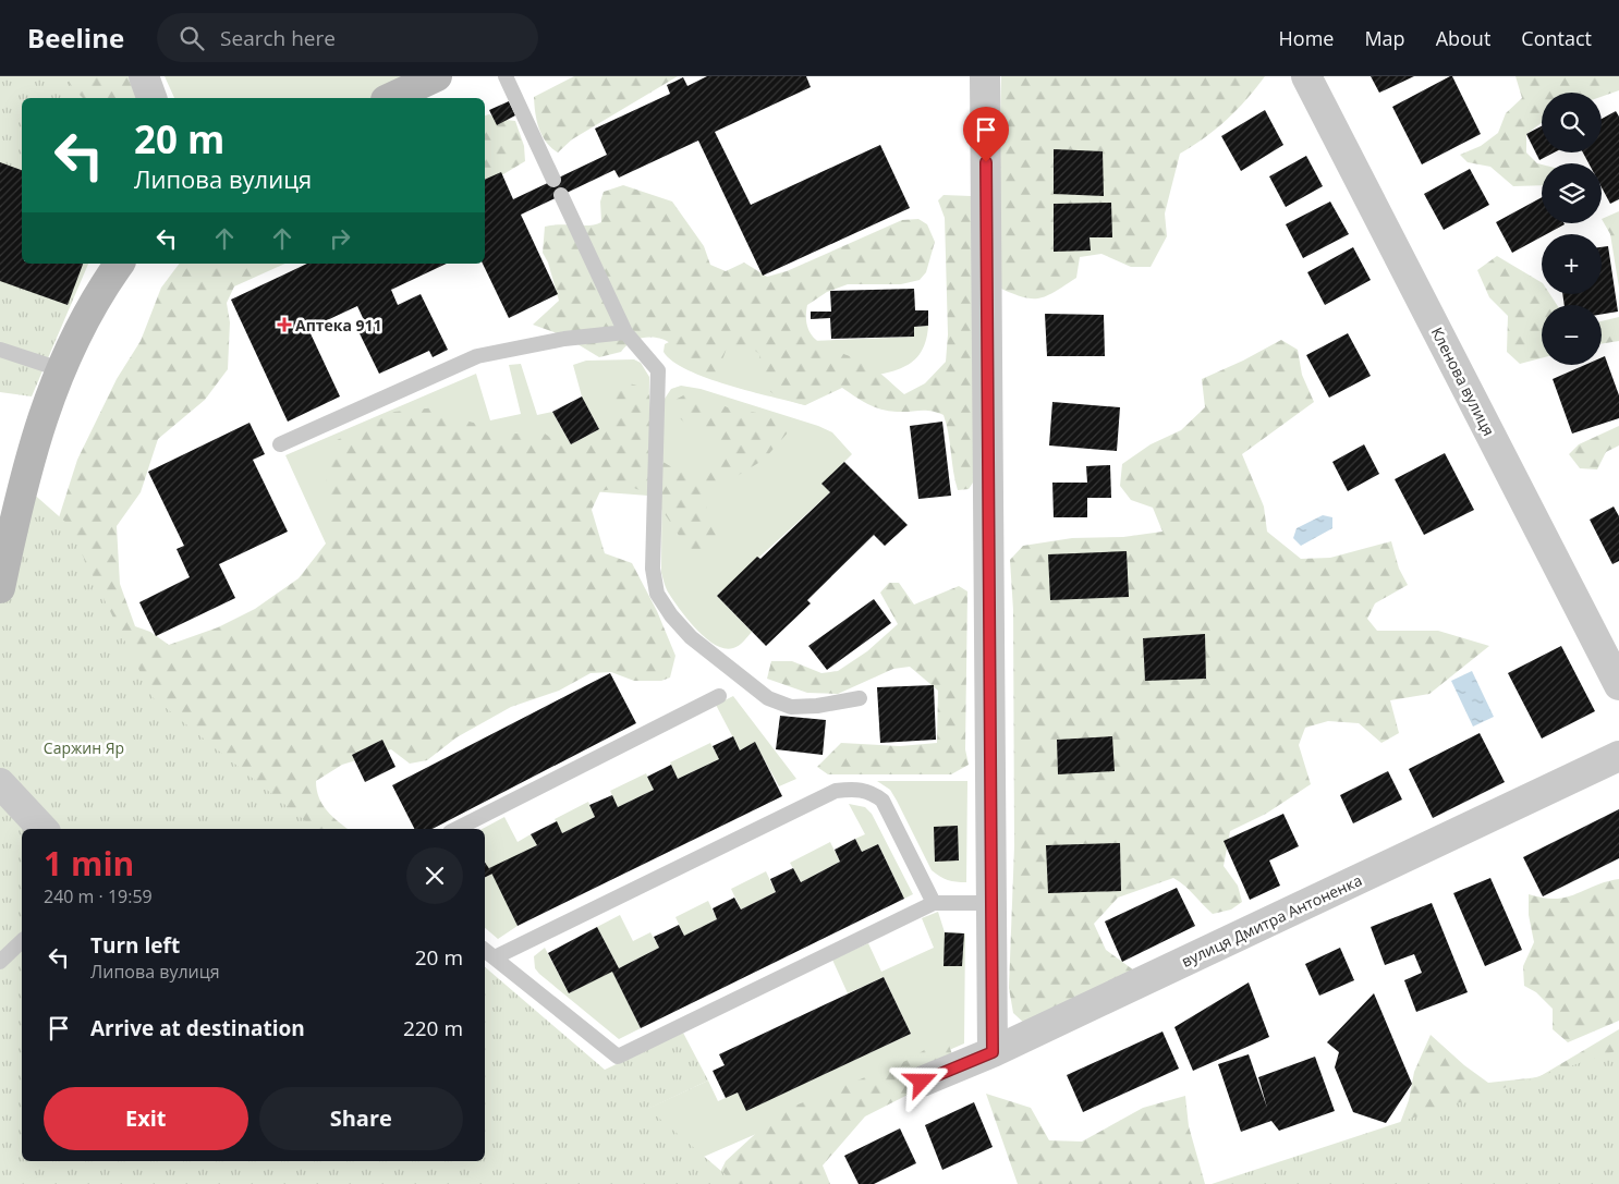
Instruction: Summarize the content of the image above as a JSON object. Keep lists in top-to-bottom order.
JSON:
{
  "streets": {
    "street": ["Кленова вулиця", "вулиця Дмитра Антоненка"]
  },
  "parks": ["Саржин Яр"],
  "places": {
    "health": ["Аптека 911"]
  },
  "page": {
    "header": "Beeline",
    "search": "Search here",
    "nav": [
      "Home",
      "Map",
      "About",
      "Contact"
    ],
    "map_buttons": ["+", "−"],
    "turn": ["20 m", "Липова вулиця"],
    "heading": ["1 min", "240 m · 19:59"],
    "list": [
      {
        "name": "Turn left",
        "note": "Липова вулиця",
        "value": "20 m"
      },
      {
        "name": "Arrive at destination",
        "value": "220 m"
      }
    ],
    "buttons": ["Exit", "Share"]
  }
}
